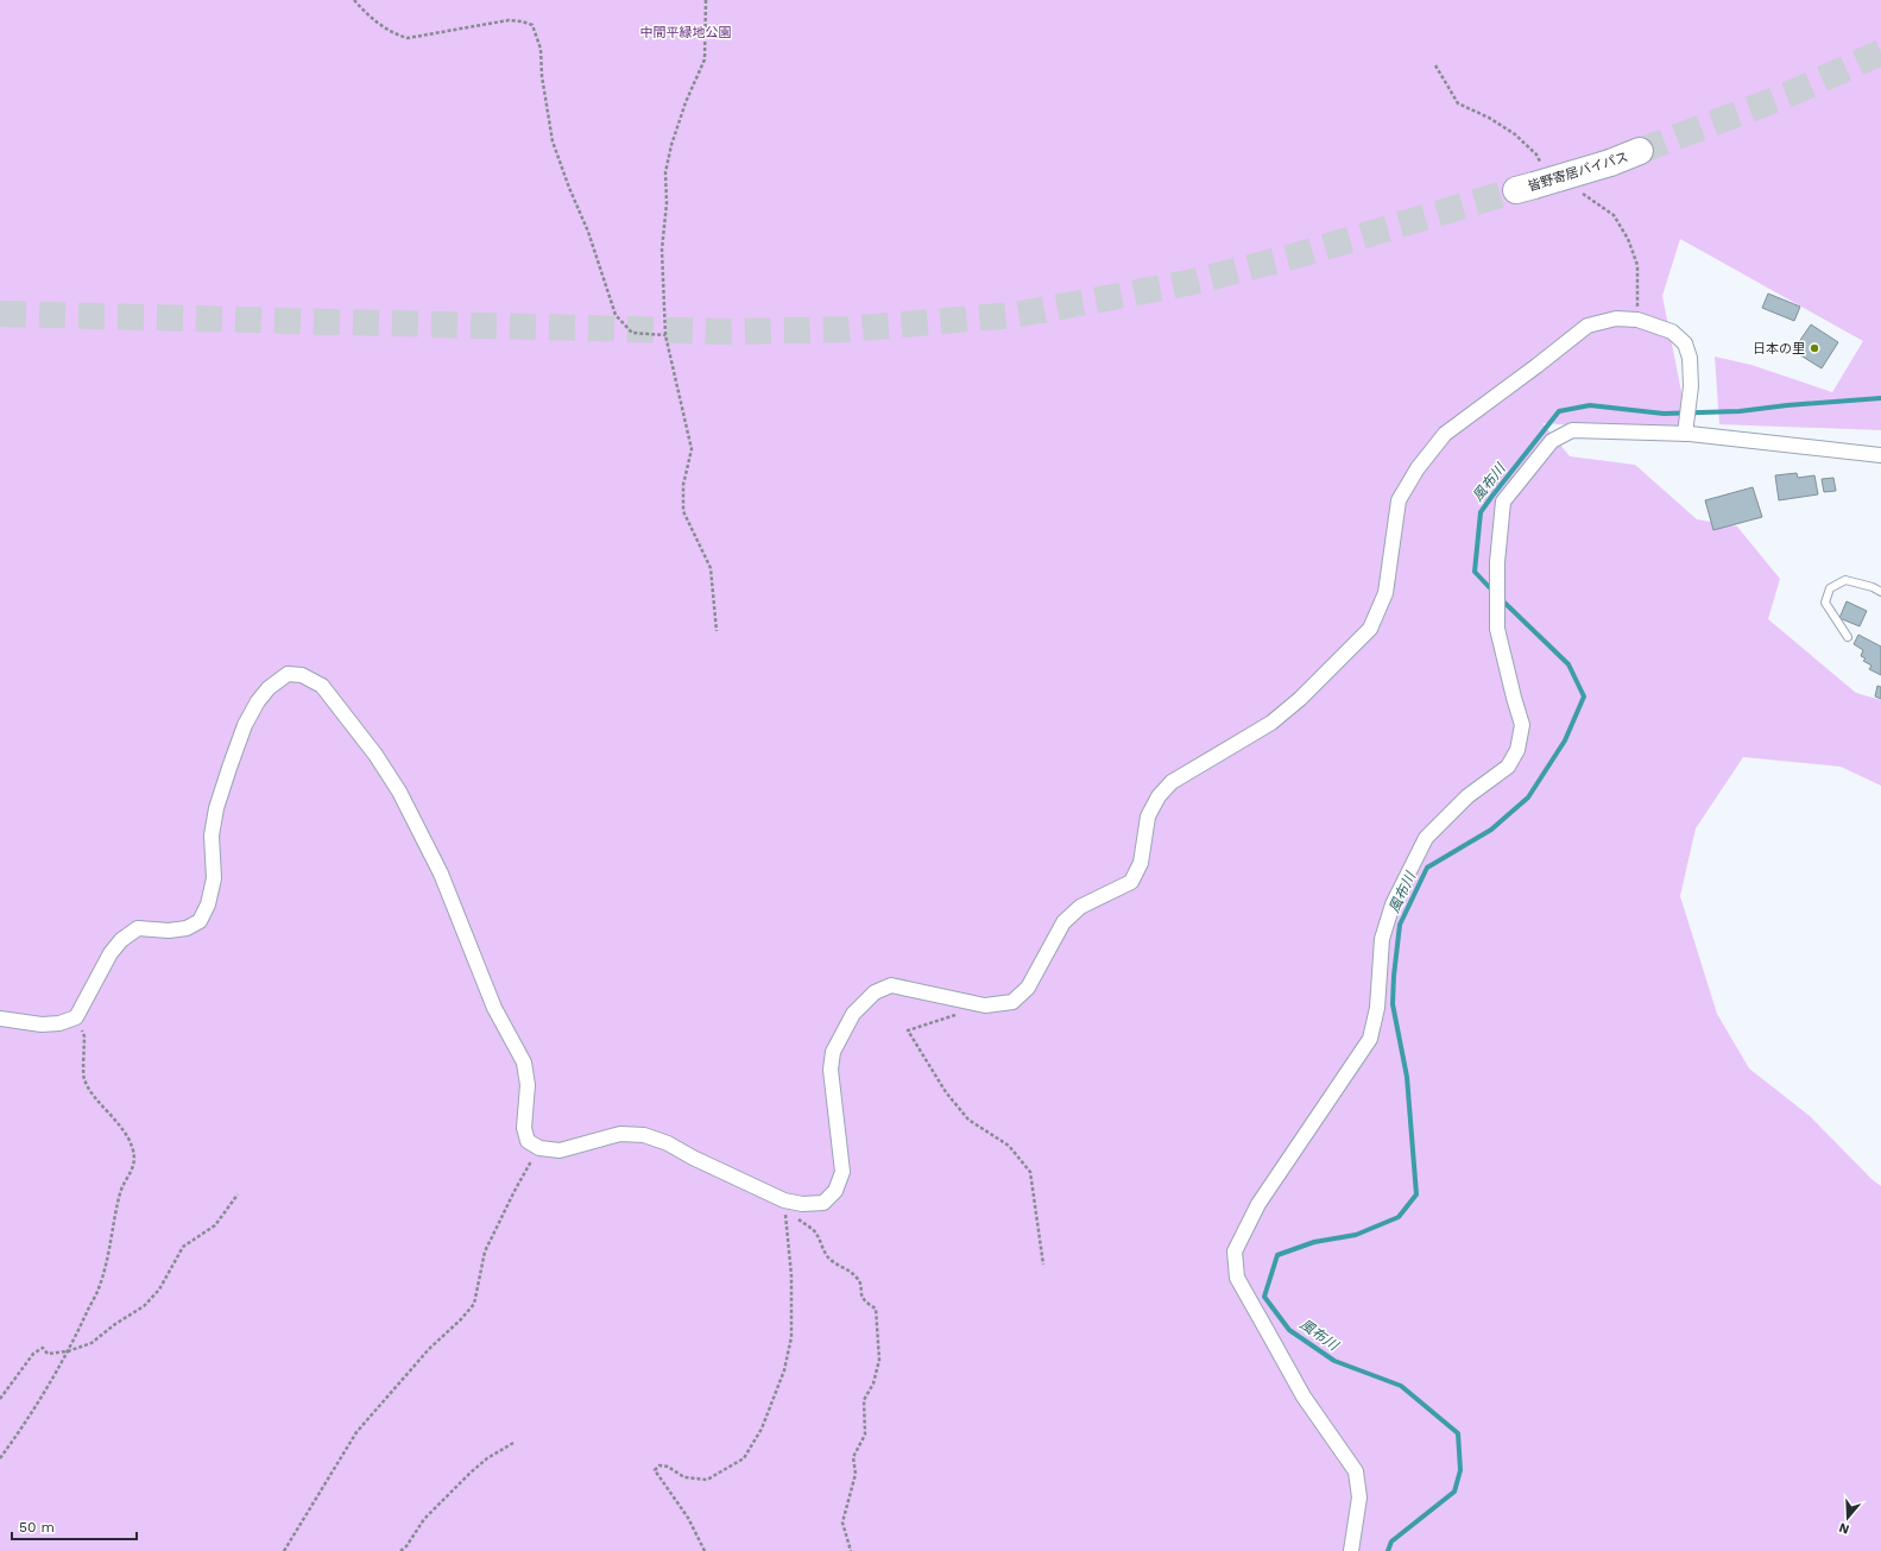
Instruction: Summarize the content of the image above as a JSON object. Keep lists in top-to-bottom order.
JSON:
{
  "streets": {
    "highway": ["皆野寄居バイパス"]
  },
  "water": ["風布川"],
  "parks": ["中間平緑地公園"],
  "places": ["日本の里"],
  "scale_bar": "50 m",
  "north": "bottom"
}
